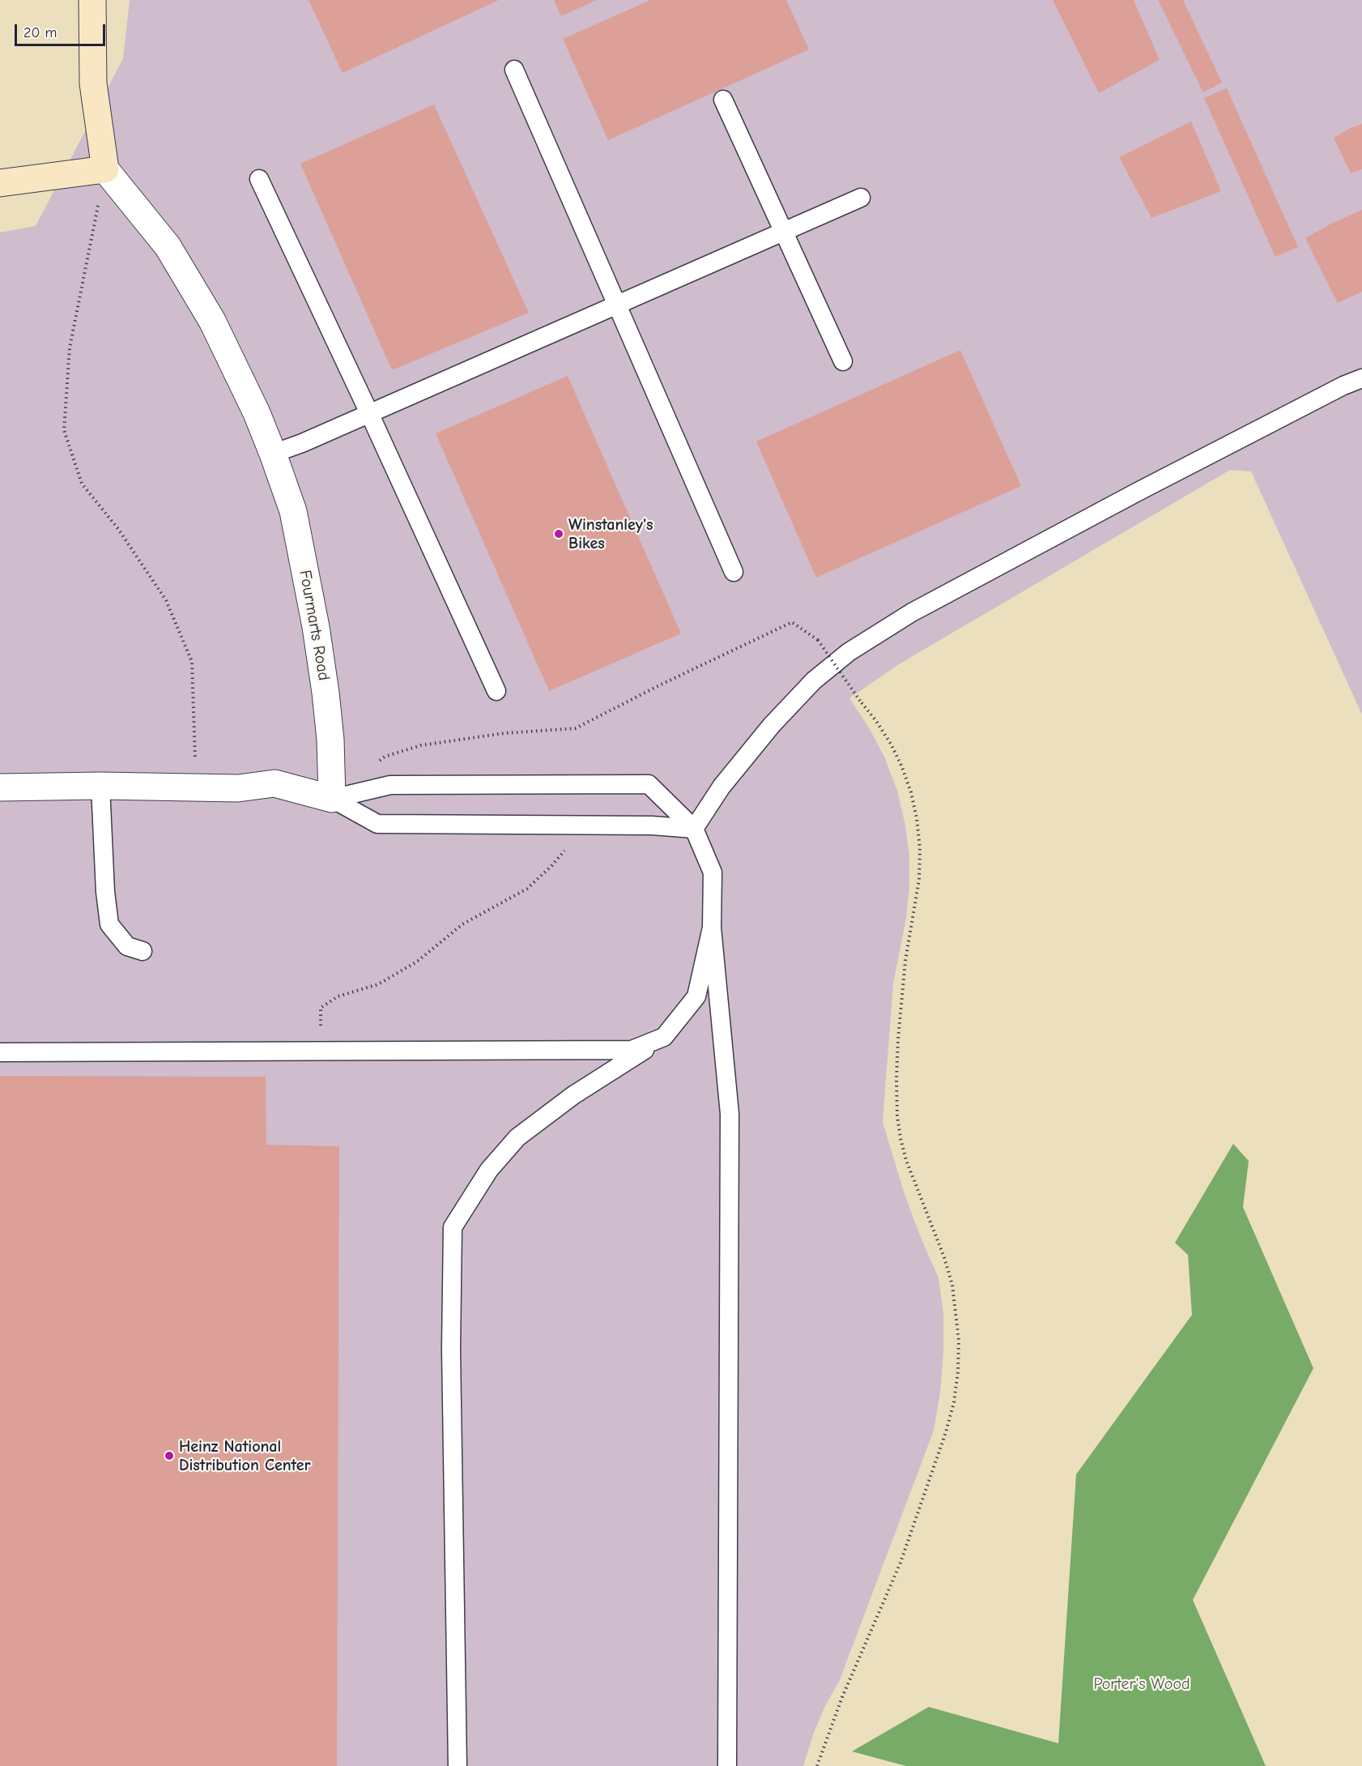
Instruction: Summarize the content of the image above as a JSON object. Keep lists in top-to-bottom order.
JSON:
{
  "streets": {
    "street": ["Fourmarts Road"]
  },
  "parks": ["Porter's Wood"],
  "places": ["Winstanley's Bikes", "Heinz National Distribution Center"],
  "scale_bar": "20 m"
}
